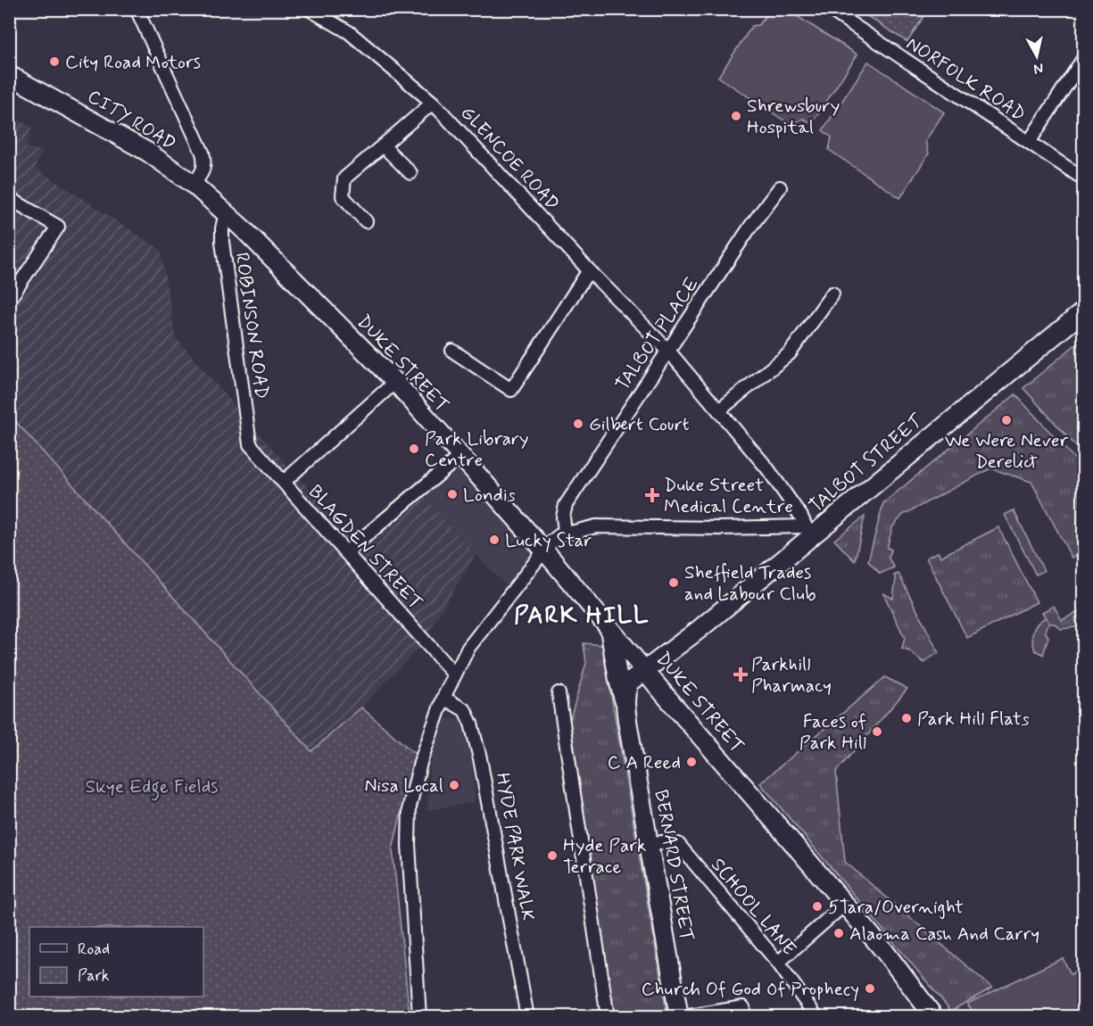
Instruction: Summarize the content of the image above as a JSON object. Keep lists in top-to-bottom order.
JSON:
{
  "streets": {
    "main road": [
      "CITY ROAD",
      "DUKE STREET",
      "TALBOT STREET",
      "BERNARD STREET"
    ],
    "street": [
      "NORFOLK ROAD",
      "GLENCOE ROAD",
      "ROBINSON ROAD",
      "TALBOT PLACE",
      "BLAGDEN STREET",
      "HYDE PARK WALK",
      "SCHOOL LANE"
    ]
  },
  "crossings": [
    ["CITY ROAD", "ROBINSON ROAD"],
    ["CITY ROAD", "DUKE STREET"],
    ["GLENCOE ROAD", "TALBOT PLACE"],
    ["GLENCOE ROAD", "TALBOT STREET"],
    ["ROBINSON ROAD", "DUKE STREET"],
    ["ROBINSON ROAD", "BLAGDEN STREET"],
    ["DUKE STREET", "TALBOT STREET"],
    ["DUKE STREET", "BERNARD STREET"],
    ["TALBOT STREET", "BERNARD STREET"],
    ["BERNARD STREET", "SCHOOL LANE"]
  ],
  "districts": ["PARK HILL"],
  "parks": ["Skye Edge Fields"],
  "places": {
    "other": [
      "City Road Motors",
      "Shrewsbury Hospital",
      "We Were Never Derelict",
      "Gilbert Court",
      "Park Library Centre",
      "Londis",
      "Lucky Star",
      "Sheffield Trades and Labour Club",
      "Park Hill Flats",
      "Faces of Park Hill",
      "C A Reed",
      "Nisa Local",
      "Hyde Park Terrace",
      "5Tara/Overnight",
      "Alaoma Cash And Carry",
      "Church Of God Of Prophecy"
    ],
    "health": ["Duke Street Medical Centre", "Parkhill Pharmacy"]
  },
  "legend": ["Road", "Park"],
  "north": "bottom"
}
